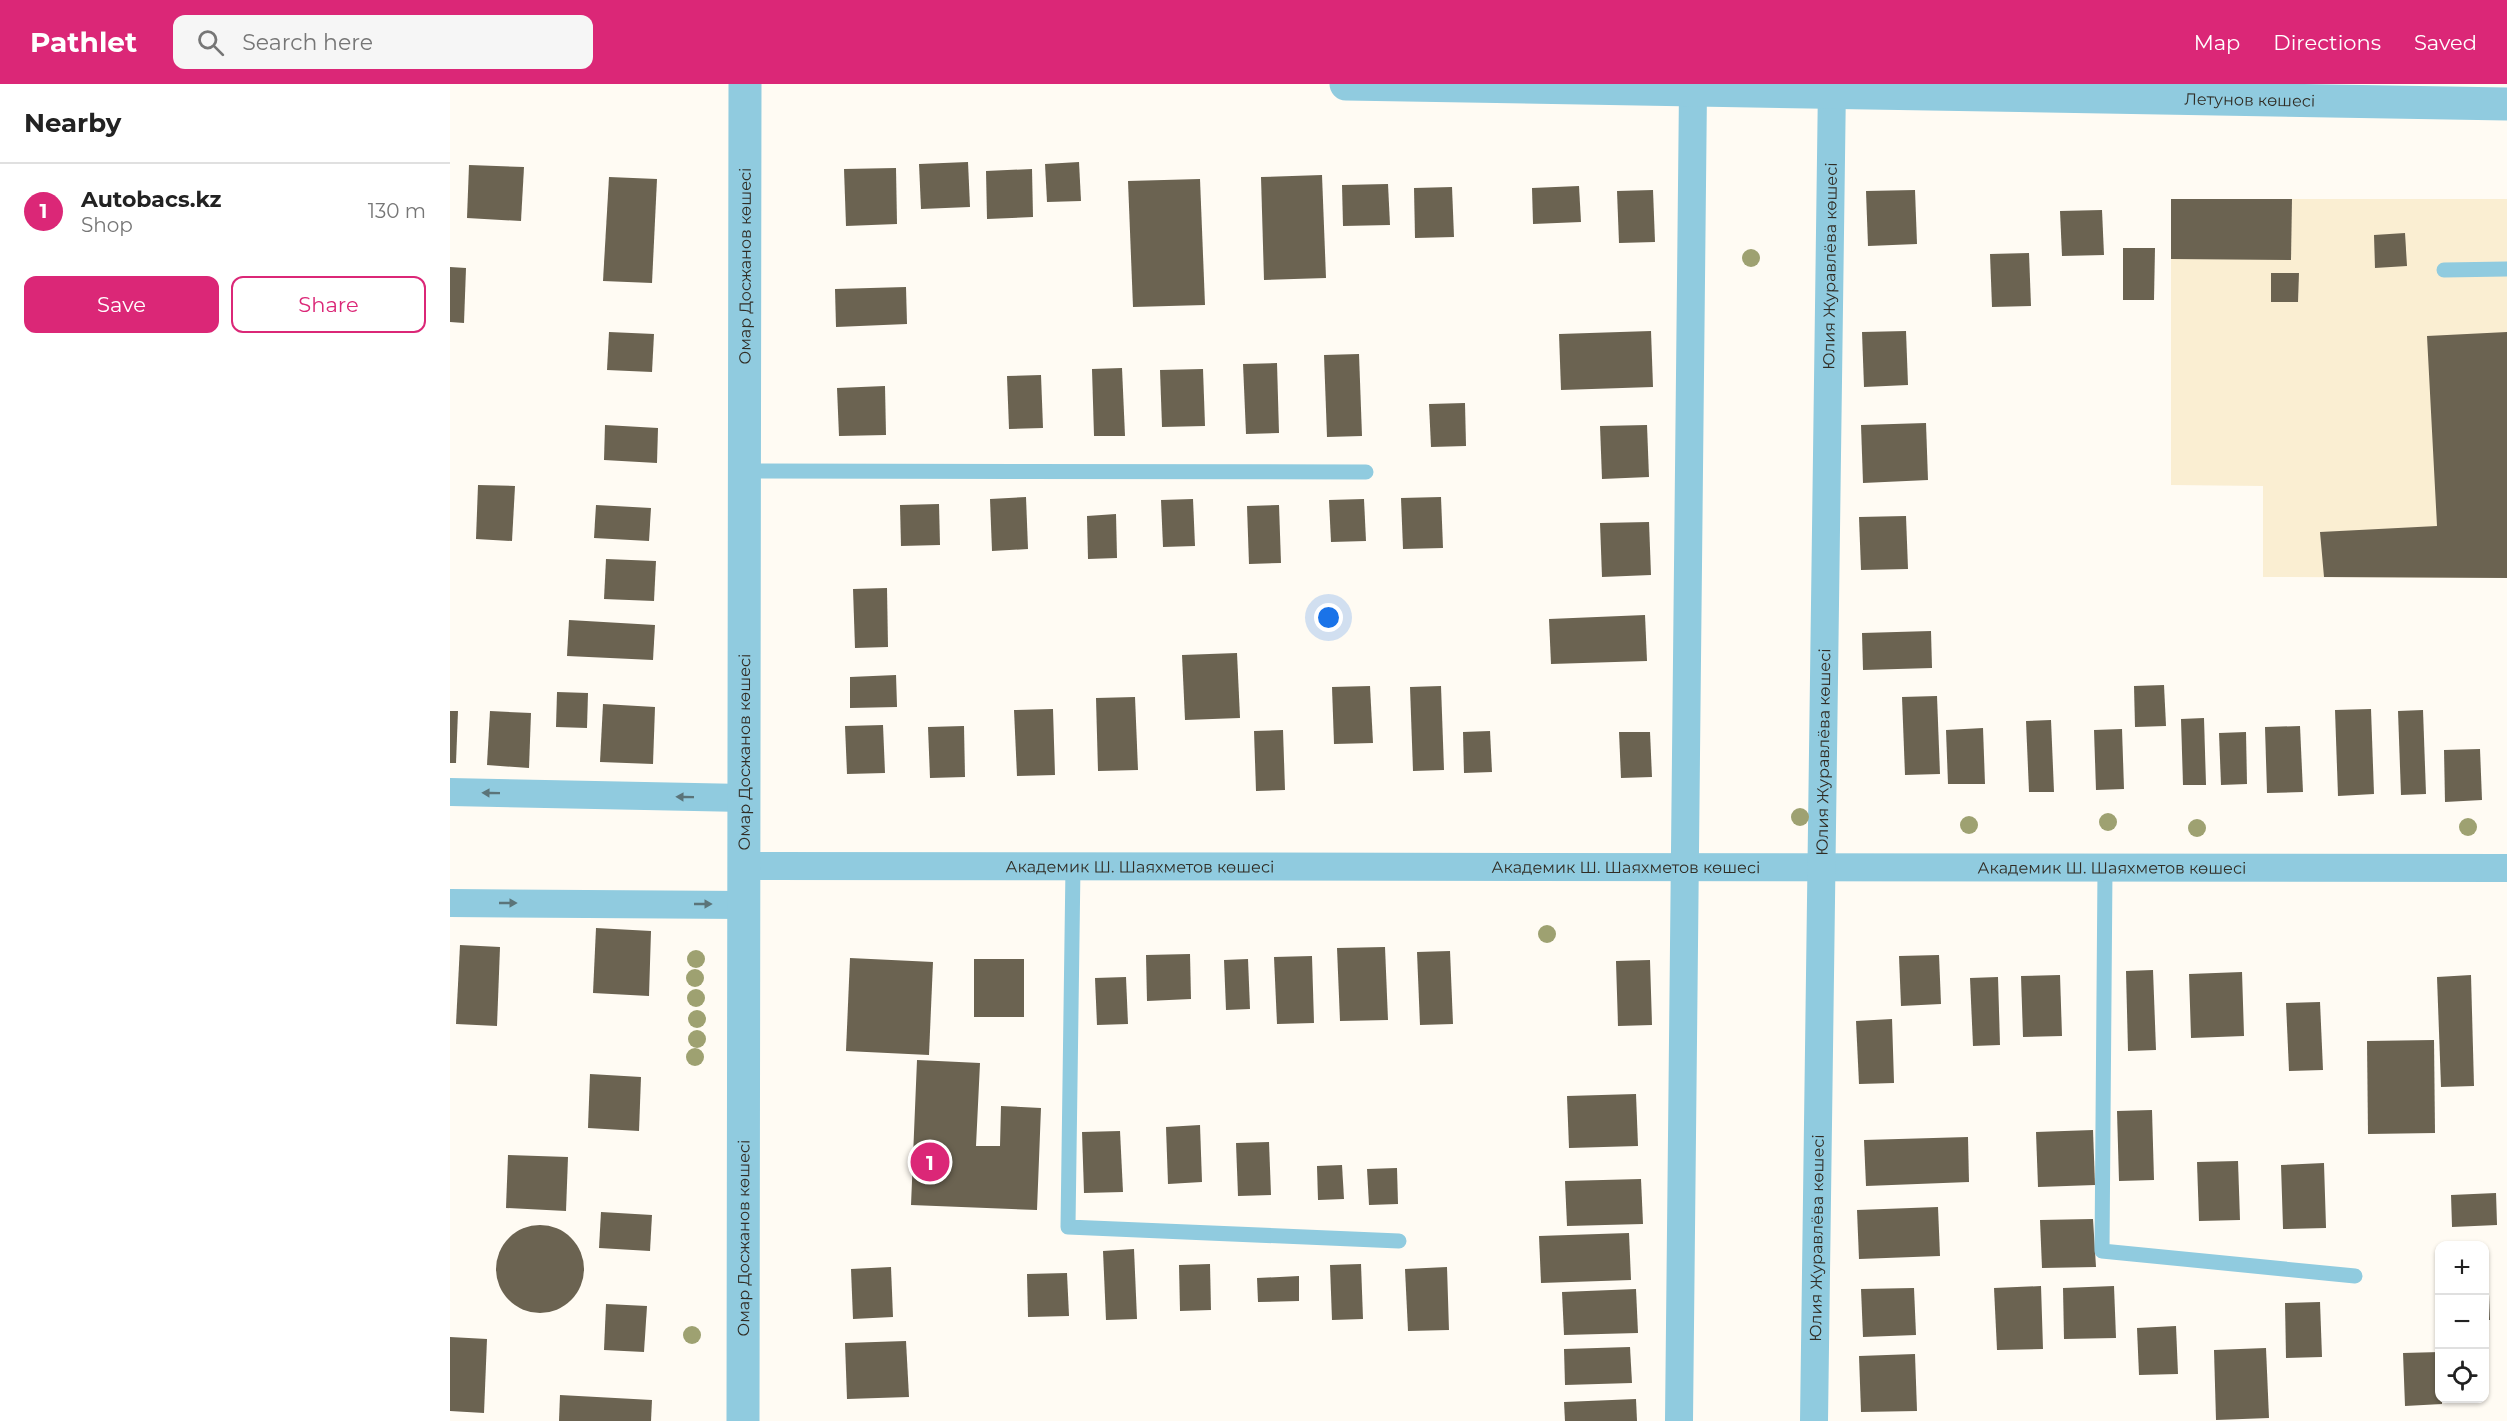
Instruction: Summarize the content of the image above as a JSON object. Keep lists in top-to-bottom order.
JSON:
{
  "streets": {
    "street": [
      "Летунов көшесі",
      "Омар Досжанов көшесі",
      "Юлия Журавлёва көшесі",
      "Академик Ш. Шаяхметов көшесі"
    ]
  },
  "crossings": [
    ["Летунов көшесі", "Юлия Журавлёва көшесі"],
    ["Омар Досжанов көшесі", "Академик Ш. Шаяхметов көшесі"],
    ["Юлия Журавлёва көшесі", "Академик Ш. Шаяхметов көшесі"]
  ],
  "page": {
    "header": "Pathlet",
    "search": "Search here",
    "nav": ["Map", "Directions", "Saved"],
    "heading": "Nearby",
    "list": [
      {
        "mark": "1",
        "name": "Autobacs.kz",
        "note": "Shop",
        "value": "130 m"
      }
    ],
    "buttons": ["Save", "Share"],
    "pins": "1",
    "map_buttons": ["+", "−"]
  }
}
